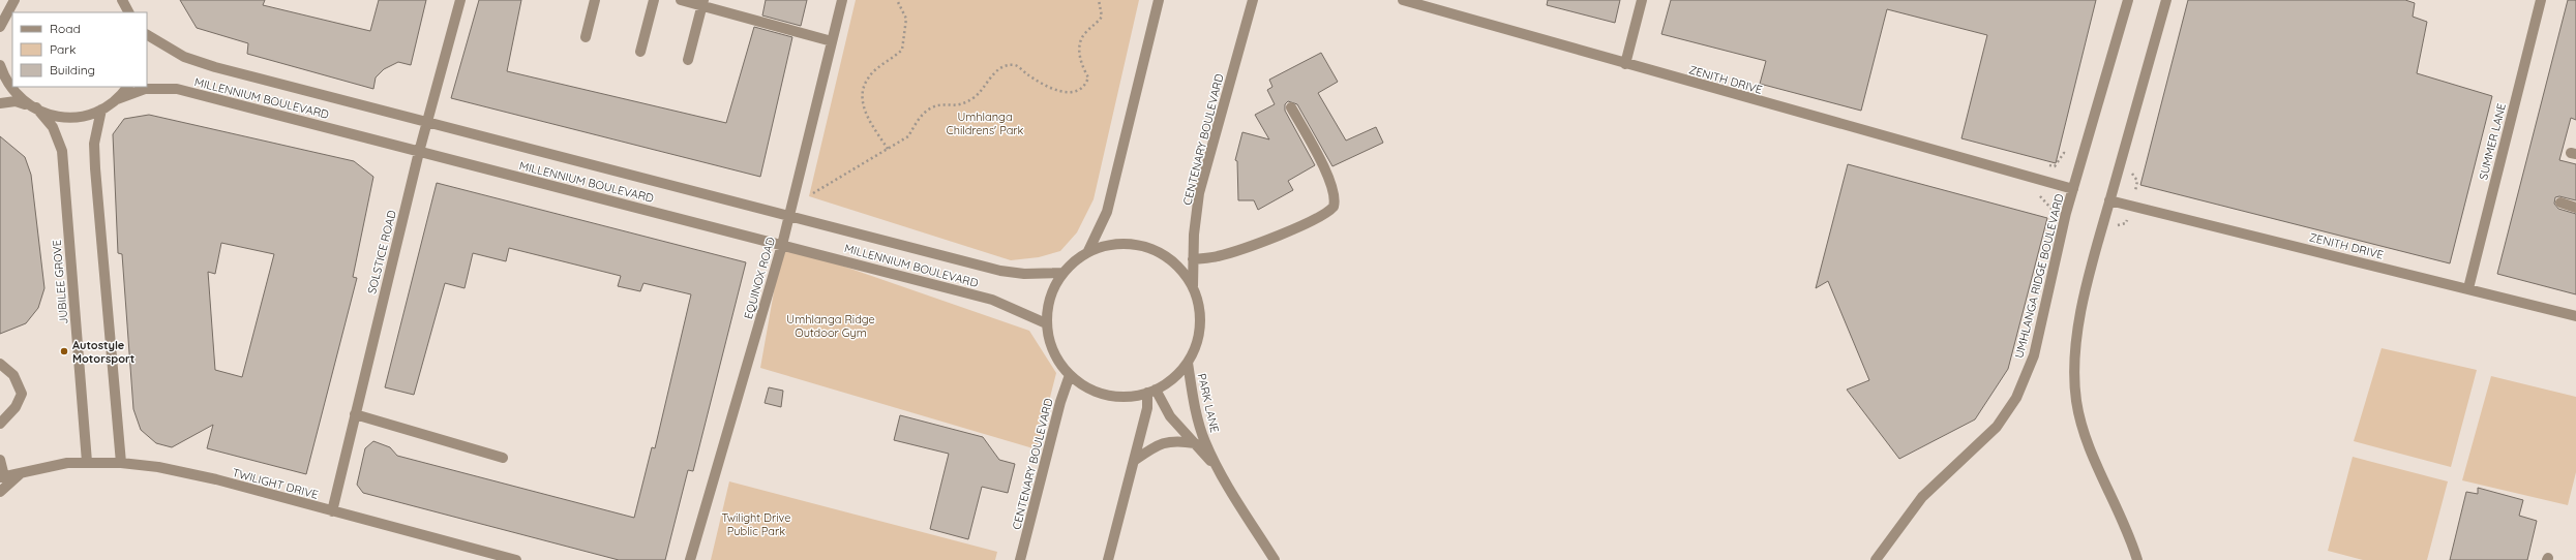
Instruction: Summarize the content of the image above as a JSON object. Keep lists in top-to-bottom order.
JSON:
{
  "streets": {
    "street": [
      "ZENITH DRIVE",
      "MILLENNIUM BOULEVARD",
      "CENTENARY BOULEVARD",
      "SUMMER LANE",
      "SOLSTICE ROAD",
      "UMHLANGA RIDGE BOULEVARD",
      "EQUINOX ROAD",
      "JUBILEE GROVE",
      "PARK LANE",
      "TWILIGHT DRIVE"
    ]
  },
  "crossings": [
    ["ZENITH DRIVE", "SUMMER LANE"],
    ["ZENITH DRIVE", "UMHLANGA RIDGE BOULEVARD"],
    ["MILLENNIUM BOULEVARD", "SOLSTICE ROAD"],
    ["MILLENNIUM BOULEVARD", "EQUINOX ROAD"],
    ["MILLENNIUM BOULEVARD", "JUBILEE GROVE"],
    ["SOLSTICE ROAD", "TWILIGHT DRIVE"],
    ["JUBILEE GROVE", "TWILIGHT DRIVE"]
  ],
  "parks": ["Umhlanga Childrens' Park", "Umhlanga Ridge Outdoor Gym", "Twilight Drive Public Park"],
  "places": ["Autostyle Motorsport"],
  "legend": ["Road", "Park", "Building"]
}
